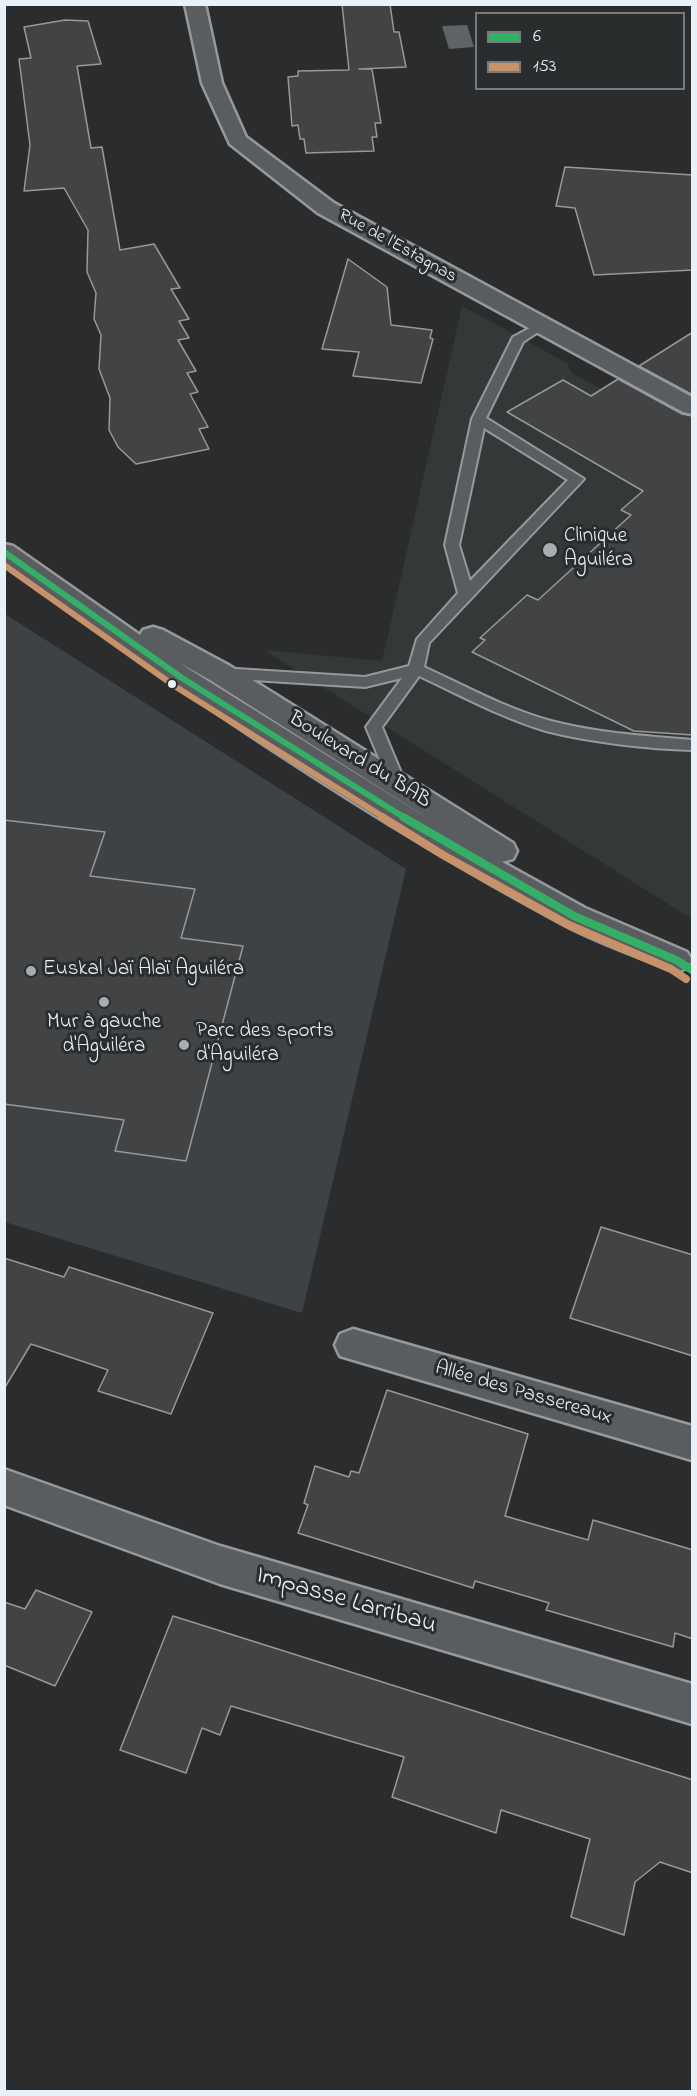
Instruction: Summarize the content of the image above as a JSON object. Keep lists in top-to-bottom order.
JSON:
{
  "streets": {
    "street": [
      "Rue de l'Estagnas",
      "Boulevard du BAB",
      "Allée des Passereaux",
      "Impasse Larribau"
    ]
  },
  "places": [
    "Clinique Aguiléra",
    "Euskal Jaï Alaï Aguiléra",
    "Mur à gauche d'Aguiléra",
    "Parc des sports d'Aguiléra"
  ],
  "lines": ["transit line 6", "transit line 153"],
  "legend": ["6", "153"]
}
